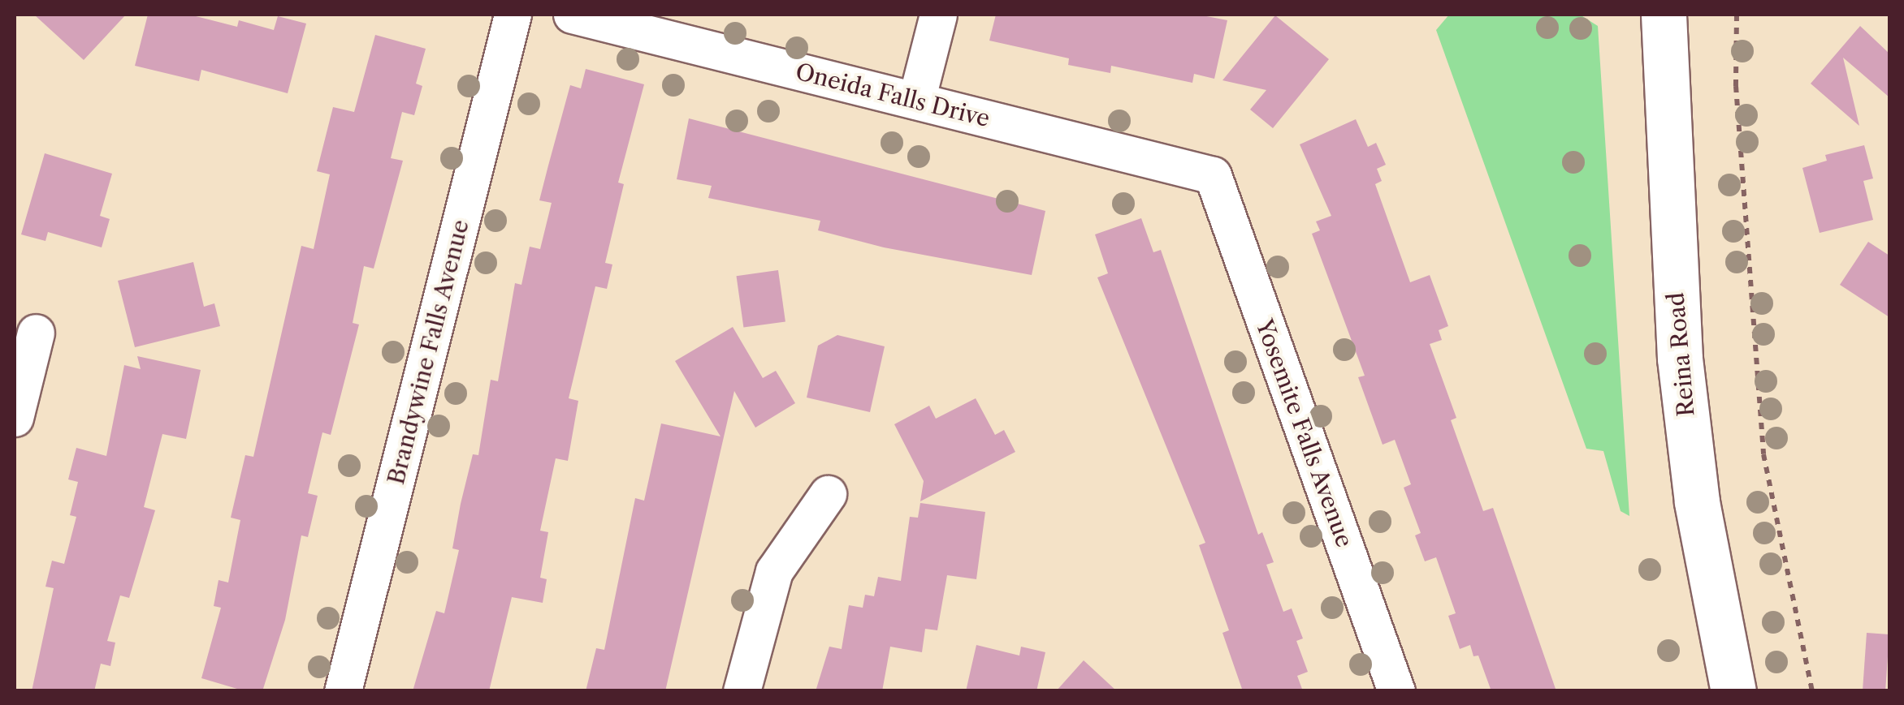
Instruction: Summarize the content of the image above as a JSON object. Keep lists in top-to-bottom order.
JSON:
{
  "streets": {
    "street": [
      "Oneida Falls Drive",
      "Brandywine Falls Avenue",
      "Reina Road",
      "Yosemite Falls Avenue"
    ]
  },
  "crossings": [
    ["Oneida Falls Drive", "Yosemite Falls Avenue"]
  ]
}
